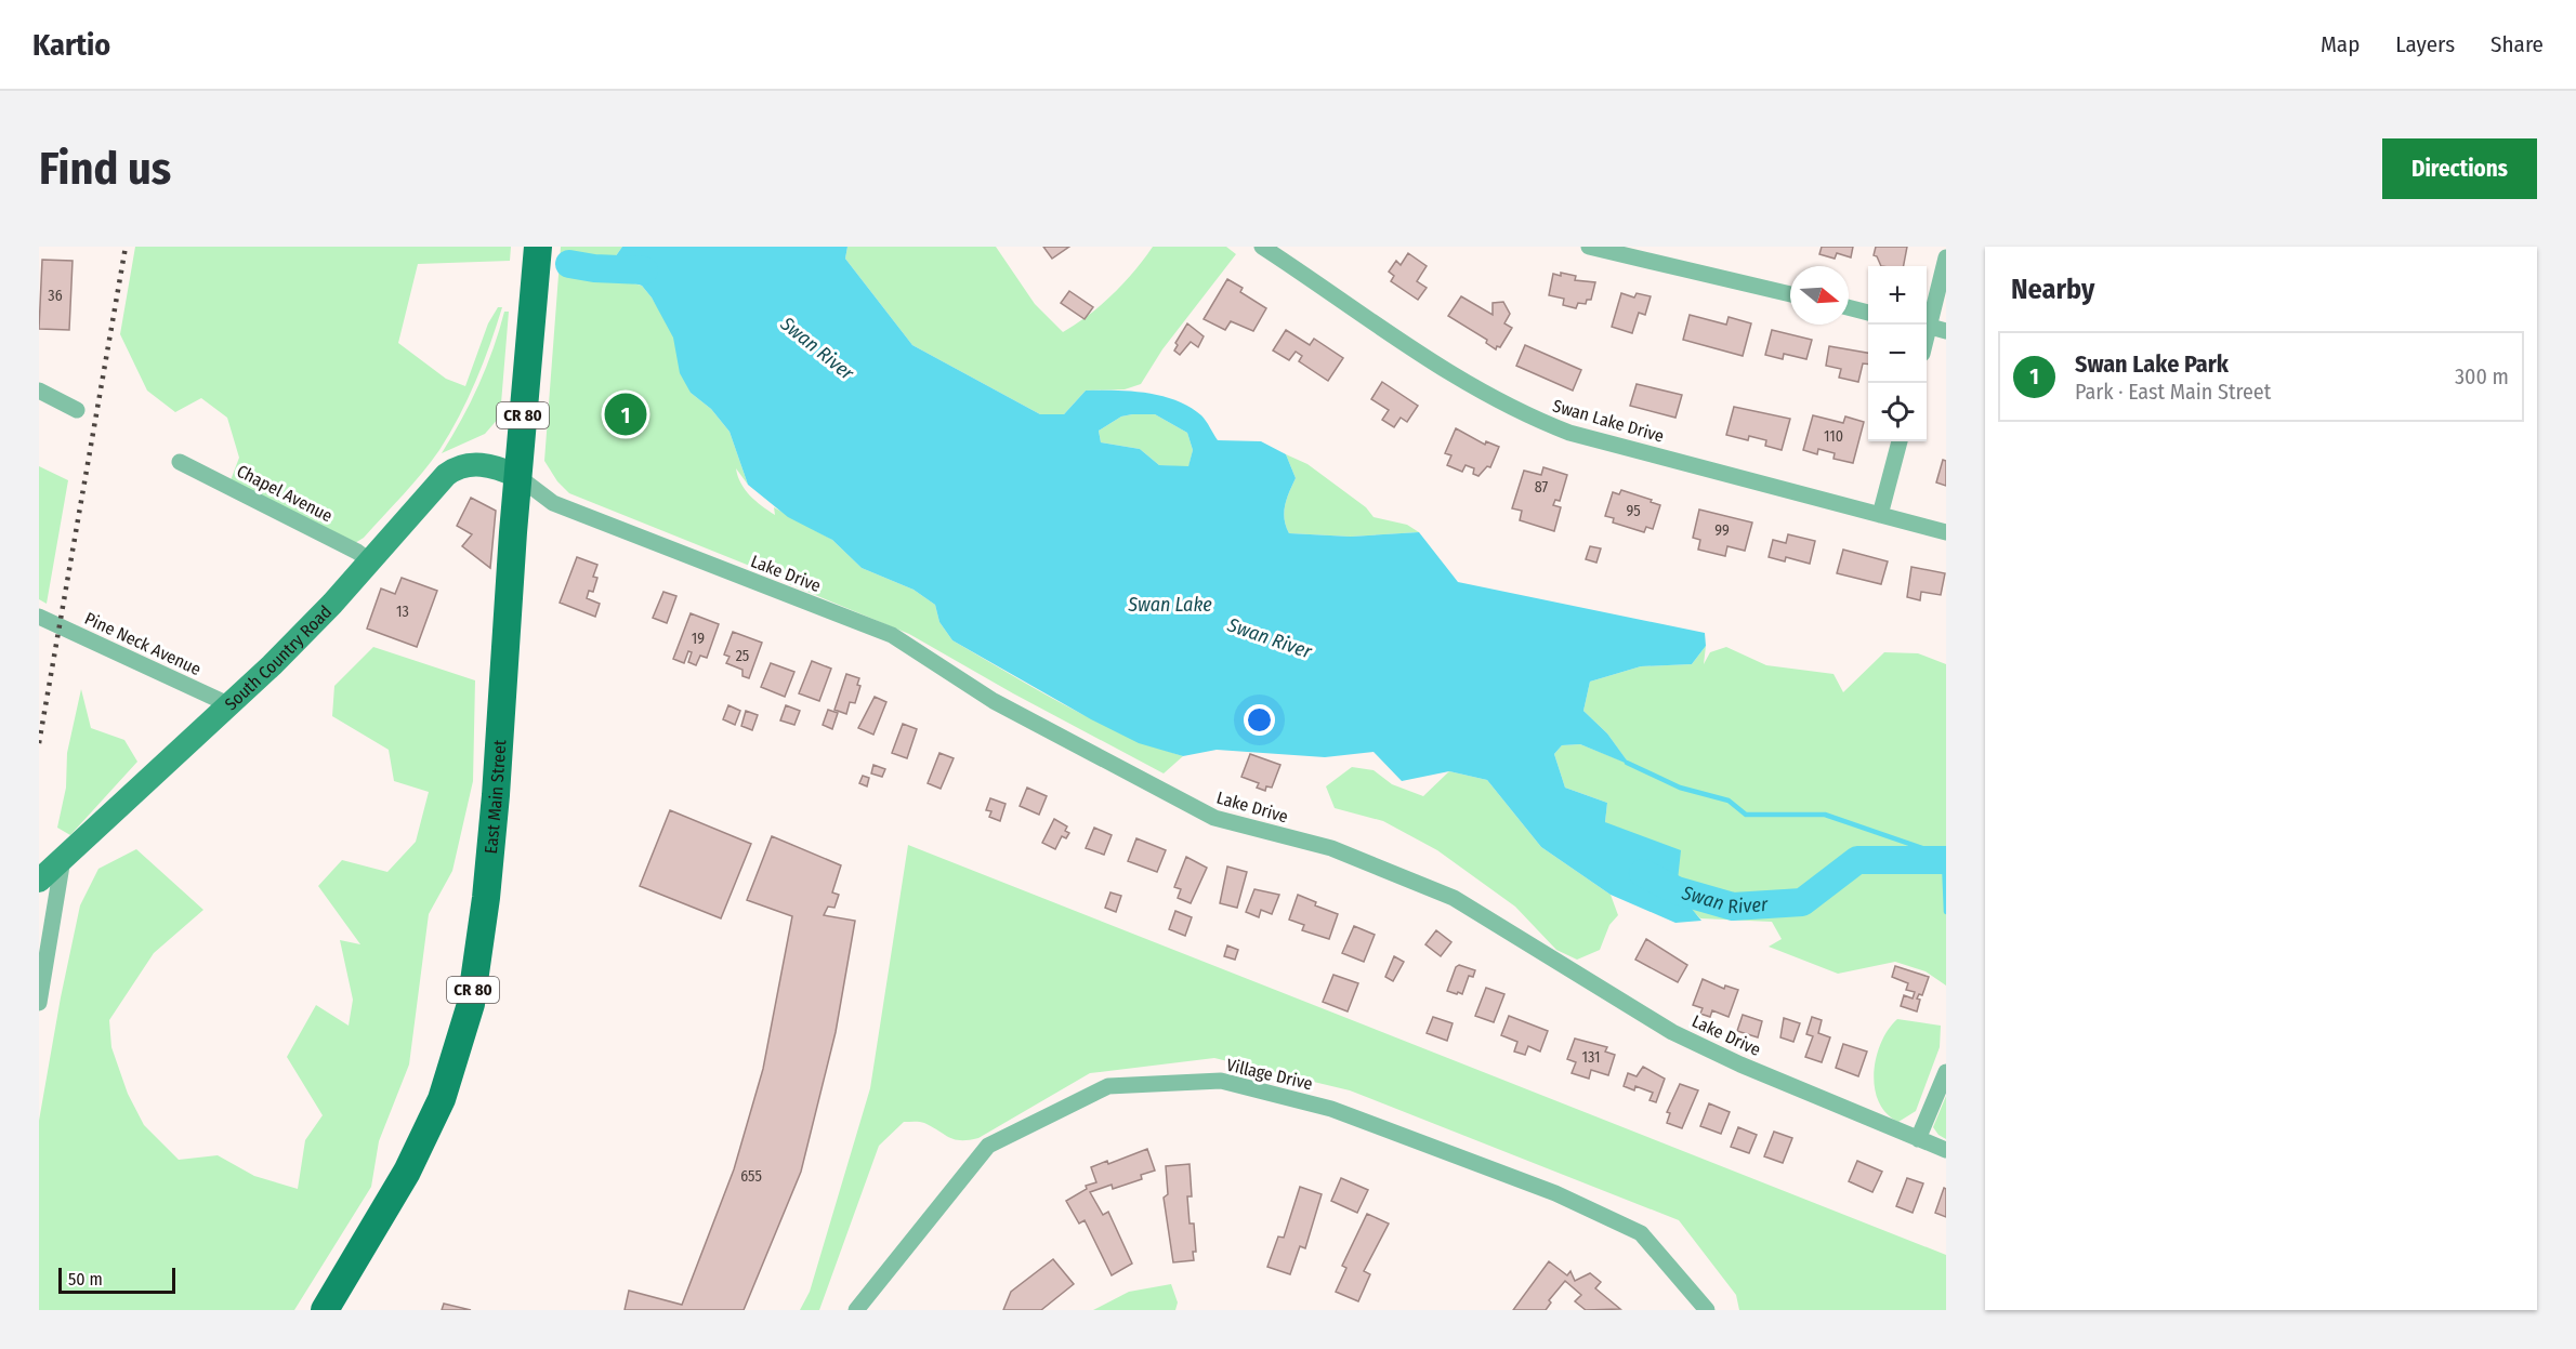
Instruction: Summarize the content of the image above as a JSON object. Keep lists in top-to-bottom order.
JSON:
{
  "streets": {
    "main road": ["CR 80", "South Country Road", "East Main Street"],
    "street": [
      "Swan Lake Drive",
      "Chapel Avenue",
      "Lake Drive",
      "Pine Neck Avenue",
      "Village Drive"
    ]
  },
  "crossings": [
    ["Chapel Avenue", "South Country Road"],
    ["Lake Drive", "South Country Road"],
    ["Lake Drive", "East Main Street"],
    ["Pine Neck Avenue", "South Country Road"],
    ["South Country Road", "East Main Street"]
  ],
  "water": ["Swan River", "Swan Lake"],
  "house_numbers": [
    "36",
    "110",
    "87",
    "95",
    "99",
    "13",
    "19",
    "25",
    "131",
    "655"
  ],
  "scale_bar": "50 m",
  "north": "right",
  "page": {
    "header": "Kartio",
    "nav": ["Map", "Layers", "Share"],
    "buttons": "Directions",
    "title": "Find us",
    "heading": "Nearby",
    "map_buttons": ["+", "−"],
    "list": [
      {
        "mark": "1",
        "name": "Swan Lake Park",
        "note": "Park · East Main Street",
        "value": "300 m"
      }
    ],
    "pins": "1",
    "scale": "50 m"
  }
}
